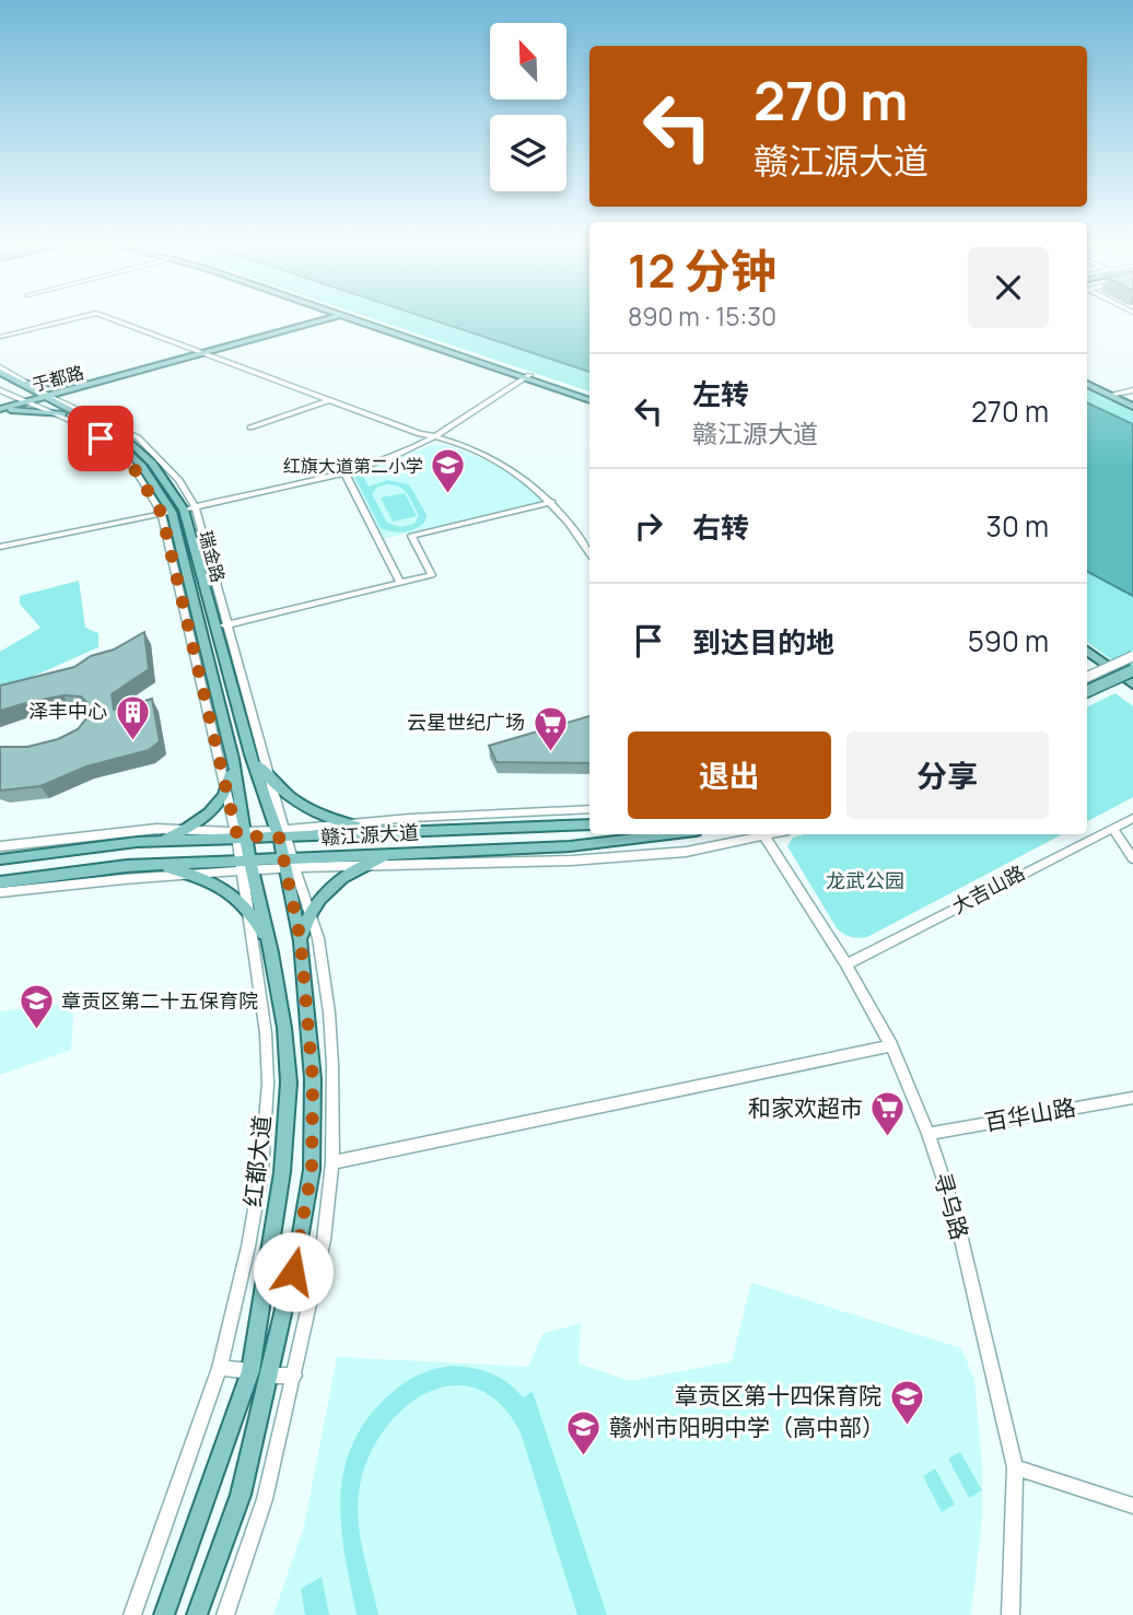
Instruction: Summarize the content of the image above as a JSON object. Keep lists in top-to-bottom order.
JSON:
{
  "streets": {
    "main road": [
      "于都路",
      "瑞金路",
      "赣江源大道",
      "红都大道"
    ],
    "street": ["大吉山路", "百华山路", "寻乌路"]
  },
  "crossings": [
    ["瑞金路", "赣江源大道"],
    ["瑞金路", "红都大道"],
    ["赣江源大道", "红都大道"],
    ["大吉山路", "寻乌路"],
    ["百华山路", "寻乌路"]
  ],
  "parks": ["龙武公园"],
  "places": {
    "school or university": [
      "红旗大道第二小学",
      "章贡区第二十五保育院",
      "章贡区第十四保育院",
      "赣州市阳明中学（高中部）"
    ],
    "building": ["泽丰中心"],
    "supermarket": ["云星世纪广场", "和家欢超市"]
  },
  "north": "top left",
  "page": {
    "turn": ["270 m", "赣江源大道"],
    "heading": ["12 分钟", "890 m · 15:30"],
    "list": [
      {
        "name": "左转",
        "note": "赣江源大道",
        "value": "270 m"
      },
      {
        "name": "右转",
        "value": "30 m"
      },
      {
        "name": "到达目的地",
        "value": "590 m"
      }
    ],
    "buttons": ["退出", "分享"]
  }
}
